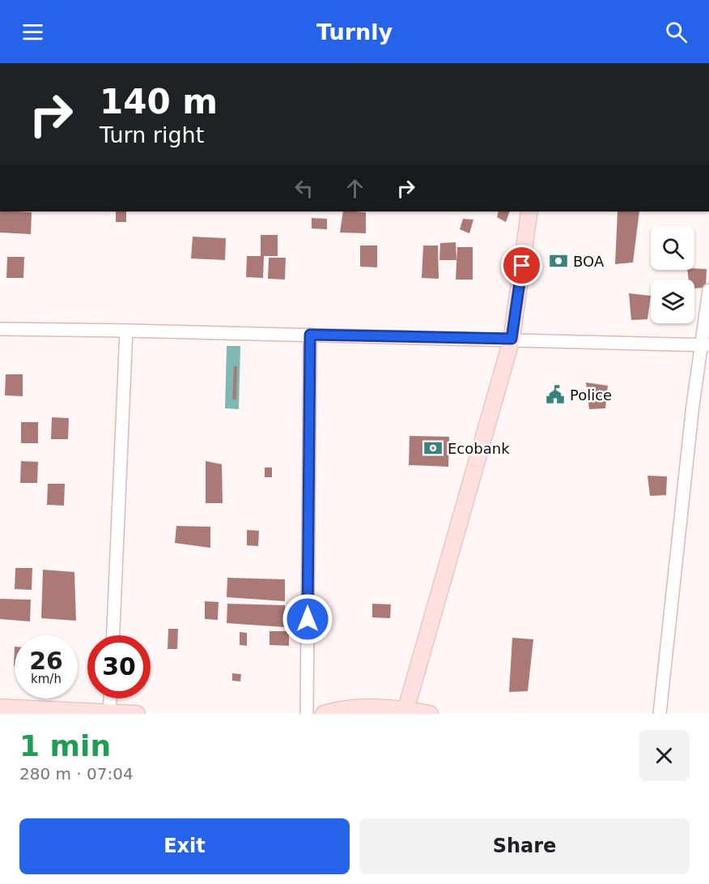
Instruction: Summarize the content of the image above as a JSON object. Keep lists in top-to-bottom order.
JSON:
{
  "places": {
    "bank": ["BOA", "Ecobank"],
    "public building": ["Police"]
  },
  "page": {
    "header": "Turnly",
    "turn": ["140 m", "Turn right"],
    "speed": "26 km/h",
    "limit": "30",
    "heading": ["1 min", "280 m · 07:04"],
    "buttons": ["Exit", "Share"]
  }
}
